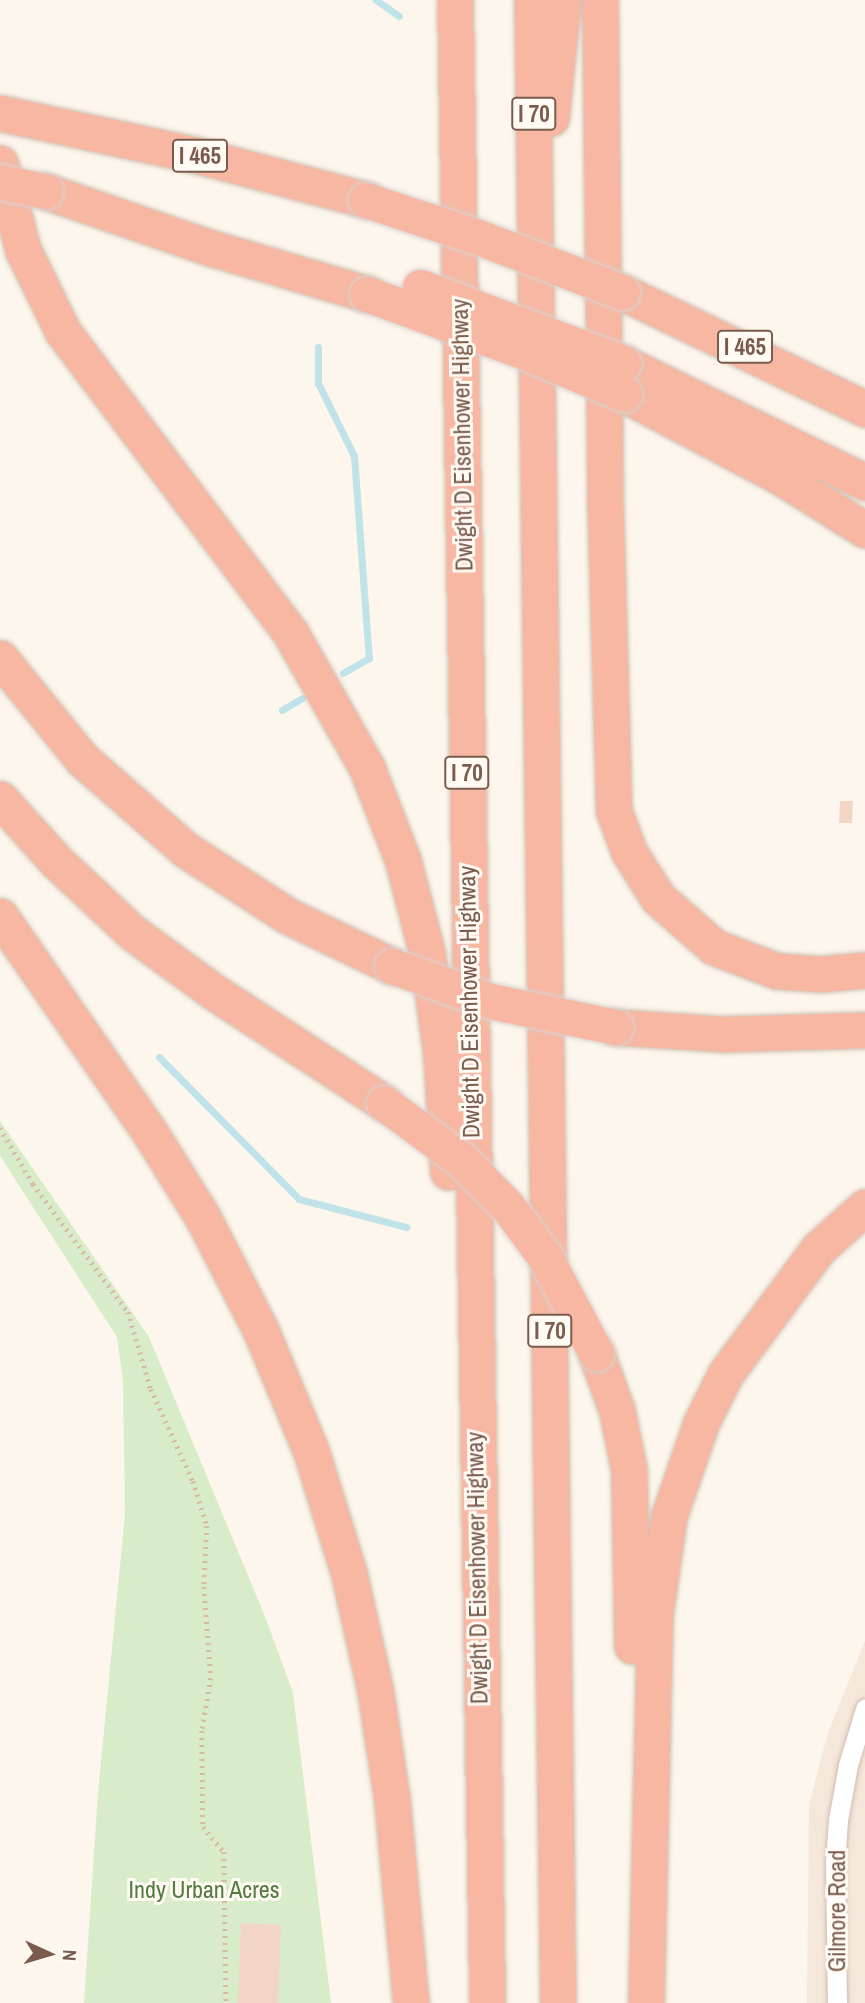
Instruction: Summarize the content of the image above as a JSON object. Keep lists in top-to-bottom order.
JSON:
{
  "streets": {
    "highway": ["I 70", "I 465", "Dwight D Eisenhower Highway"],
    "street": ["Gilmore Road"]
  },
  "parks": ["Indy Urban Acres"],
  "north": "right"
}
